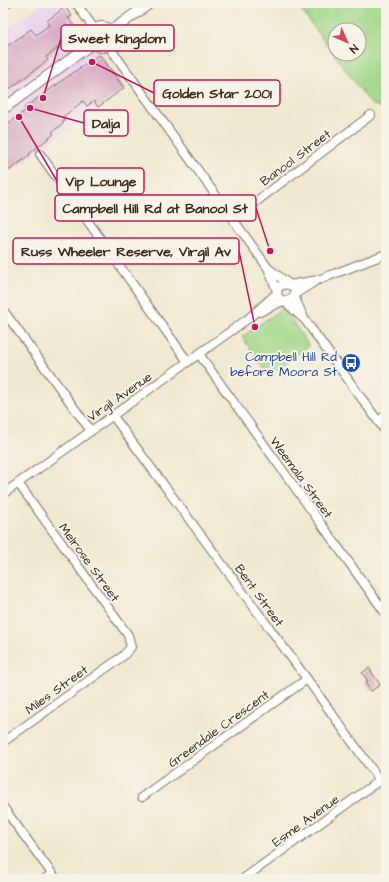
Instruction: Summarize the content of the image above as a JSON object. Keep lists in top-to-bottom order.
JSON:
{
  "streets": {
    "street": [
      "Banool Street",
      "Virgil Avenue",
      "Weemala Street",
      "Melrose Street",
      "Bent Street",
      "Miles Street",
      "Greendale Crescent",
      "Esme Avenue"
    ]
  },
  "crossings": [
    ["Virgil Avenue", "Weemala Street"],
    ["Virgil Avenue", "Melrose Street"],
    ["Virgil Avenue", "Bent Street"],
    ["Melrose Street", "Miles Street"],
    ["Bent Street", "Greendale Crescent"],
    ["Bent Street", "Esme Avenue"]
  ],
  "places": {
    "other": [
      "Golden Star 2001",
      "Sweet Kingdom",
      "Dalja",
      "Vip Lounge",
      "Campbell Hill Rd at Banool St",
      "Russ Wheeler Reserve, Virgil Av"
    ],
    "bus stop": ["Campbell Hill Rd before Moora St"]
  },
  "north": "bottom right"
}
